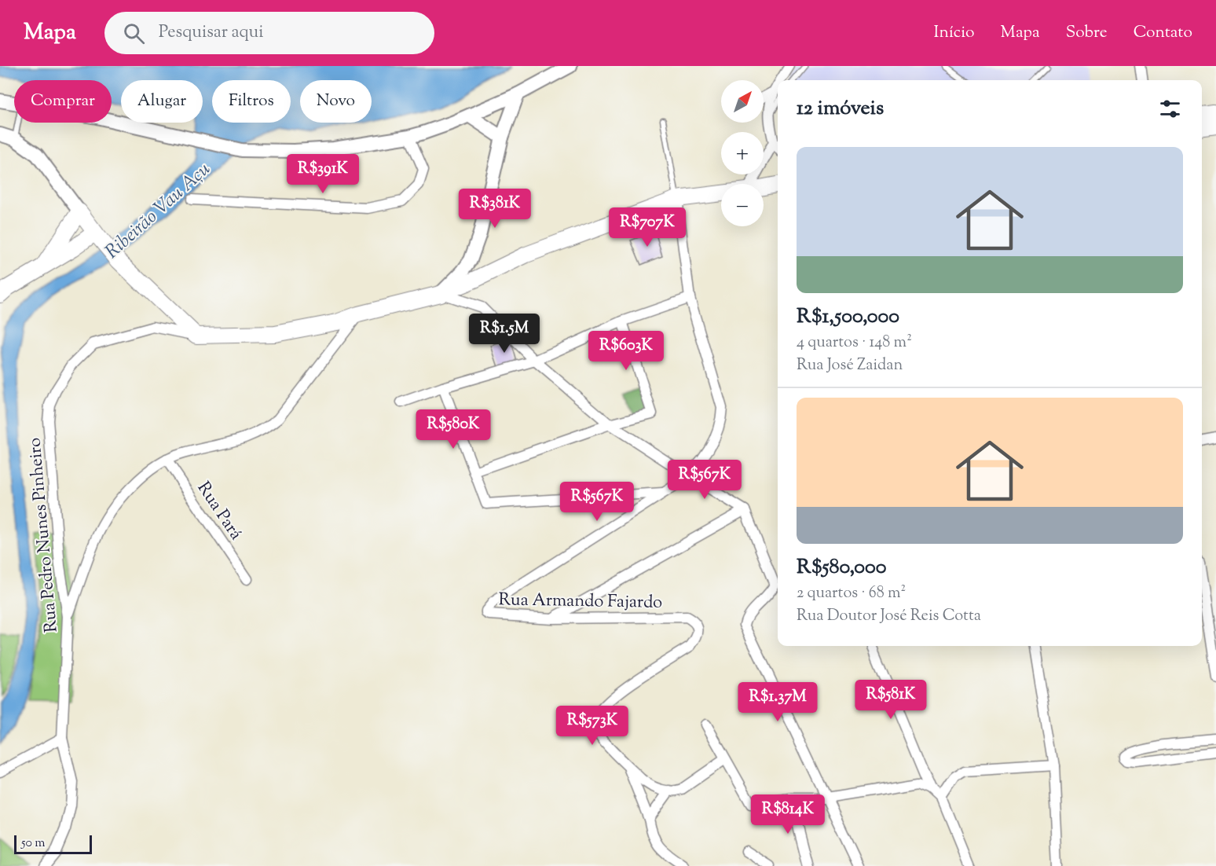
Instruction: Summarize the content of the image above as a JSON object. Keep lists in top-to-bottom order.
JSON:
{
  "streets": {
    "street": ["Rua Pará", "Rua Pedro Nunes Pinheiro", "Rua Armando Fajardo"]
  },
  "water": ["Ribeirão Vau Açu"],
  "scale_bar": "50 m",
  "north": "top right",
  "page": {
    "header": "Mapa",
    "search": "Pesquisar aqui",
    "nav": [
      "Início",
      "Mapa",
      "Sobre",
      "Contato"
    ],
    "map_buttons": ["+", "−"],
    "chip": [
      "Comprar",
      "Alugar",
      "Filtros",
      "Novo"
    ],
    "heading": "12 imóveis",
    "list": [
      {
        "name": "R$1,500,000",
        "note": "4 quartos · 148 m² · Rua José Zaidan"
      },
      {
        "name": "R$580,000",
        "note": "2 quartos · 68 m² · Rua Doutor José Reis Cotta"
      }
    ],
    "price": [
      "R$391K",
      "R$381K",
      "R$707K",
      "R$1.5M",
      "R$603K",
      "R$580K",
      "R$567K",
      "R$567K",
      "R$581K",
      "R$1.37M",
      "R$573K",
      "R$814K"
    ],
    "scale": "50 m"
  }
}
